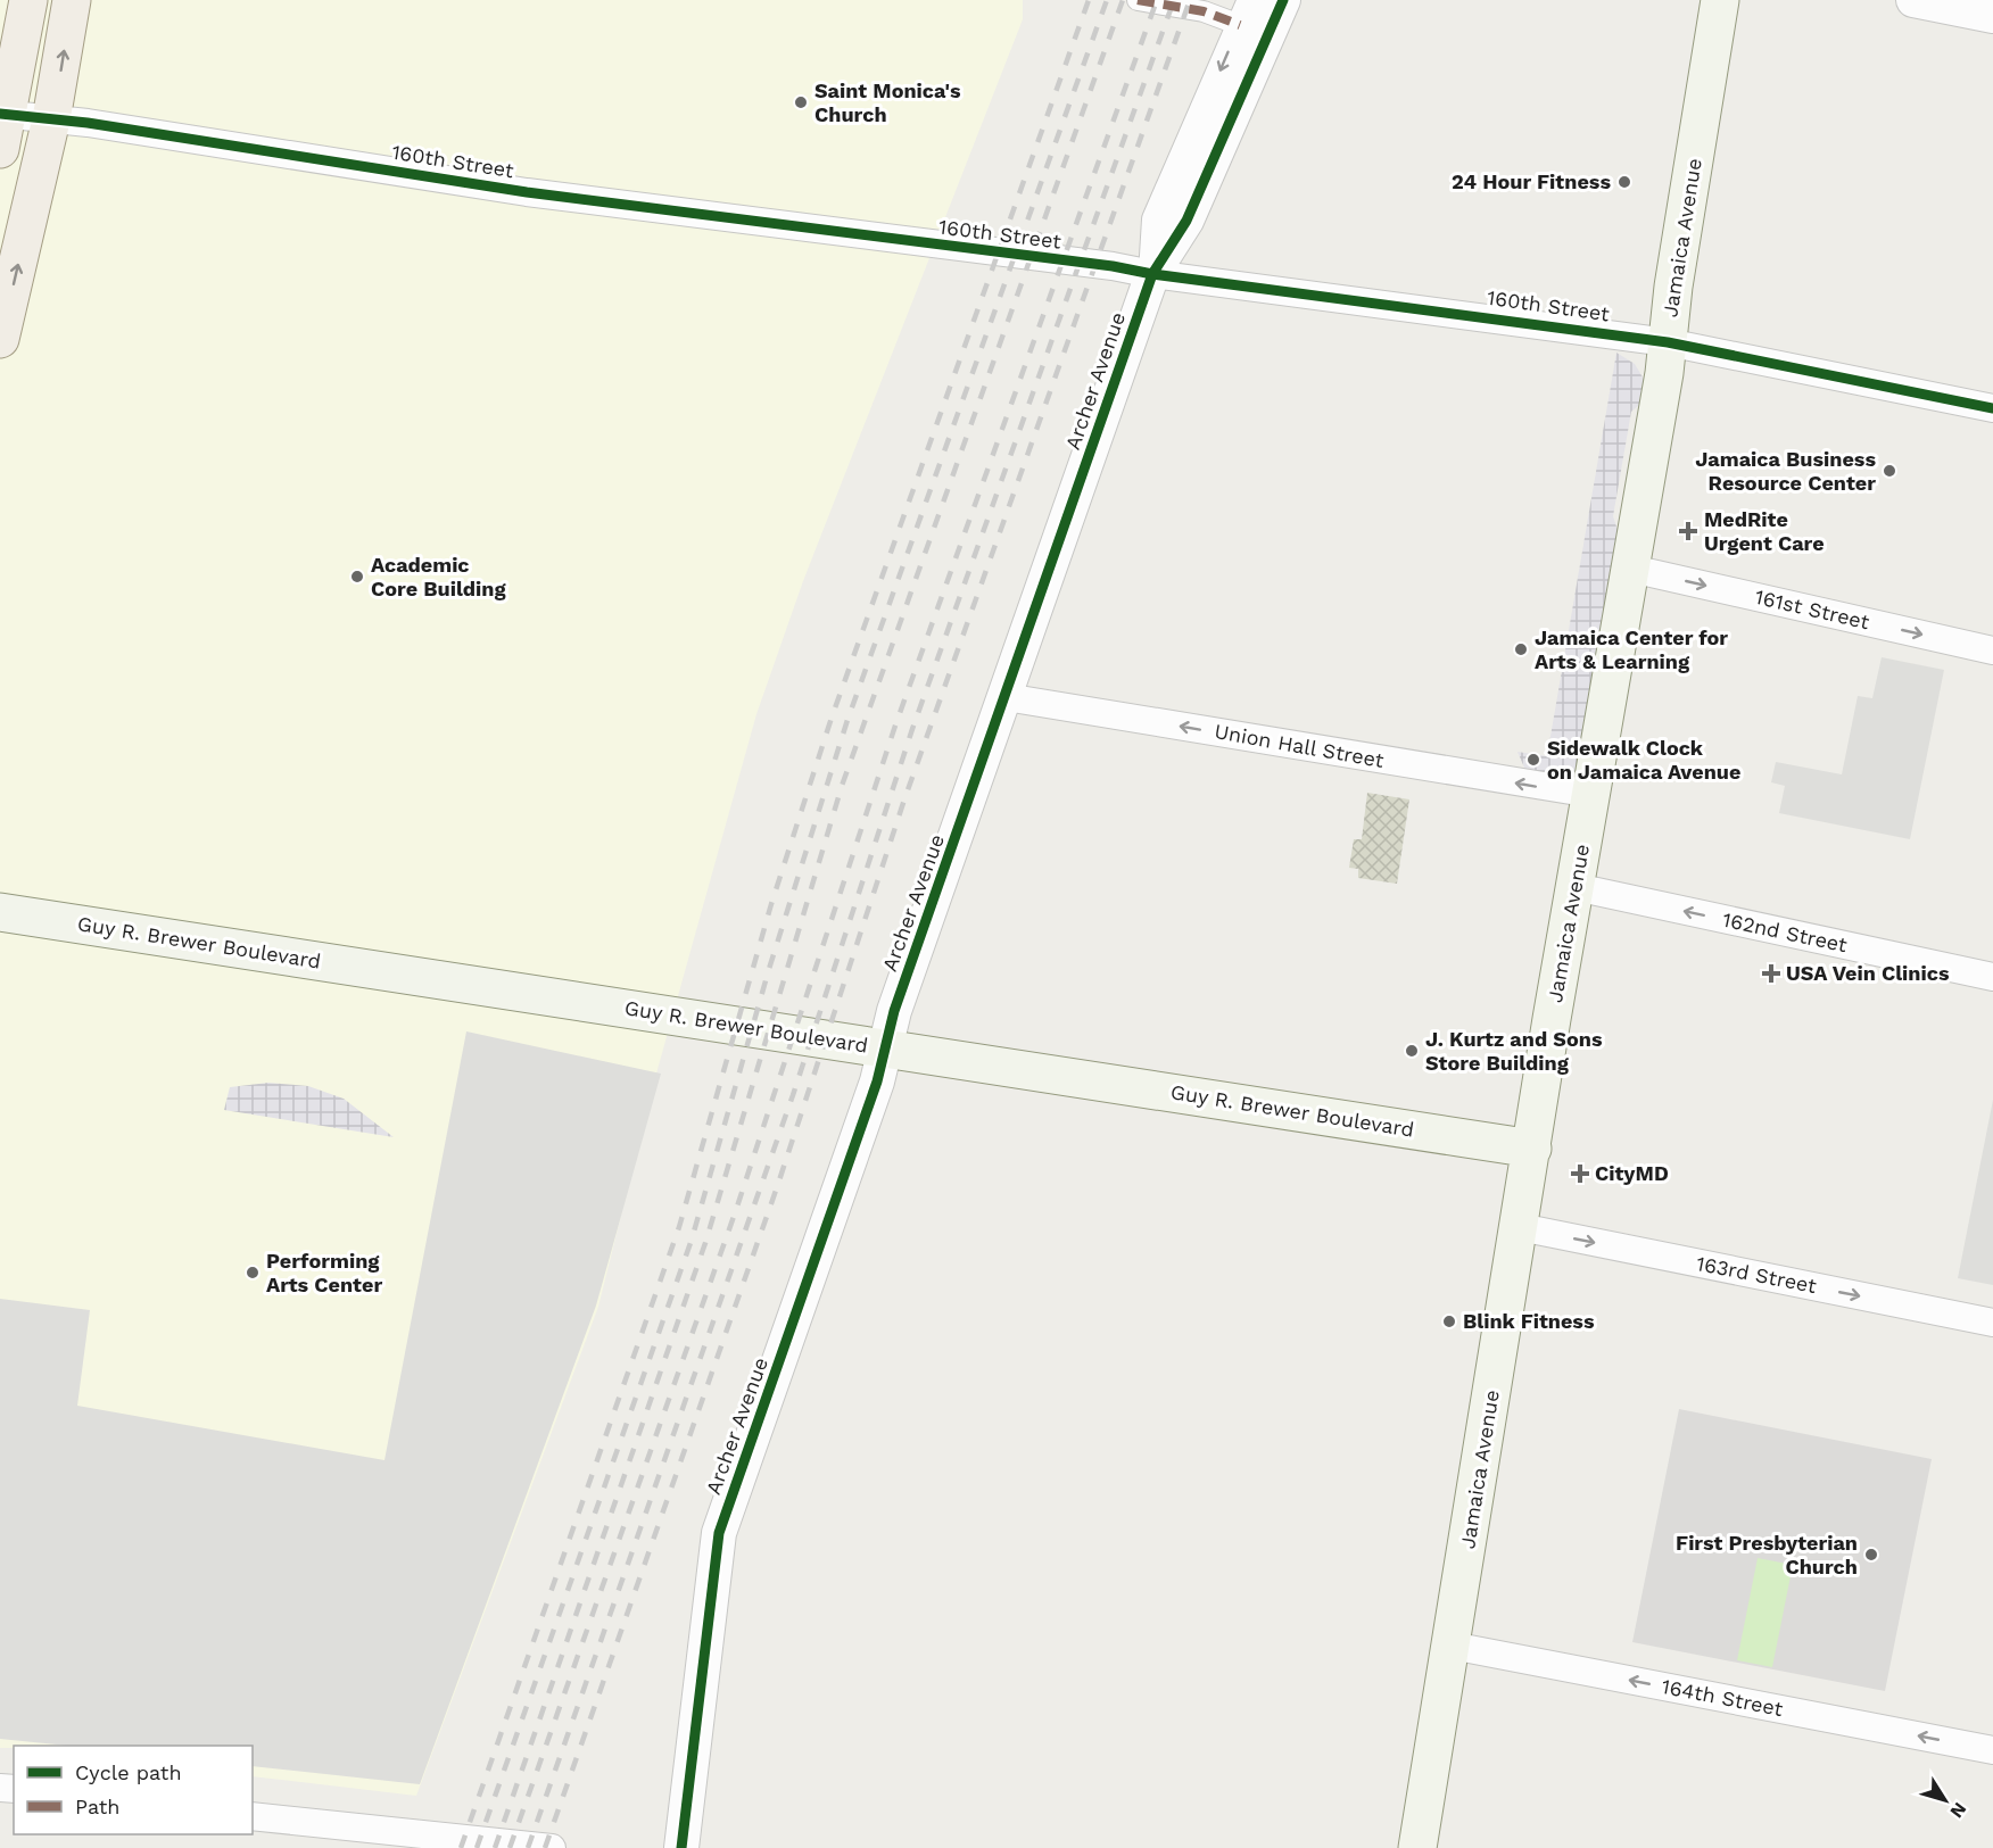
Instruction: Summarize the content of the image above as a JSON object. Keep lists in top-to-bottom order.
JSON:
{
  "streets": {
    "main road": ["Jamaica Avenue", "Guy R. Brewer Boulevard"],
    "street": [
      "160th Street",
      "Archer Avenue",
      "161st Street",
      "Union Hall Street",
      "162nd Street",
      "163rd Street",
      "164th Street"
    ]
  },
  "crossings": [
    ["160th Street", "Jamaica Avenue"],
    ["160th Street", "Archer Avenue"],
    ["Jamaica Avenue", "161st Street"],
    ["Jamaica Avenue", "Union Hall Street"],
    ["Jamaica Avenue", "162nd Street"],
    ["Jamaica Avenue", "Guy R. Brewer Boulevard"],
    ["Jamaica Avenue", "163rd Street"],
    ["Jamaica Avenue", "164th Street"],
    ["Archer Avenue", "Union Hall Street"],
    ["Archer Avenue", "Guy R. Brewer Boulevard"]
  ],
  "one_way": [
    "161st Street",
    "Union Hall Street",
    "162nd Street",
    "163rd Street",
    "164th Street"
  ],
  "places": {
    "other": [
      "Saint Monica's Church",
      "24 Hour Fitness",
      "Jamaica Business Resource Center",
      "Academic Core Building",
      "Jamaica Center for Arts & Learning",
      "Sidewalk Clock on Jamaica Avenue",
      "J. Kurtz and Sons Store Building",
      "Performing Arts Center",
      "Blink Fitness",
      "First Presbyterian Church"
    ],
    "health": ["MedRite Urgent Care", "USA Vein Clinics", "CityMD"]
  },
  "legend": ["Cycle path", "Path"],
  "north": "bottom right"
}
